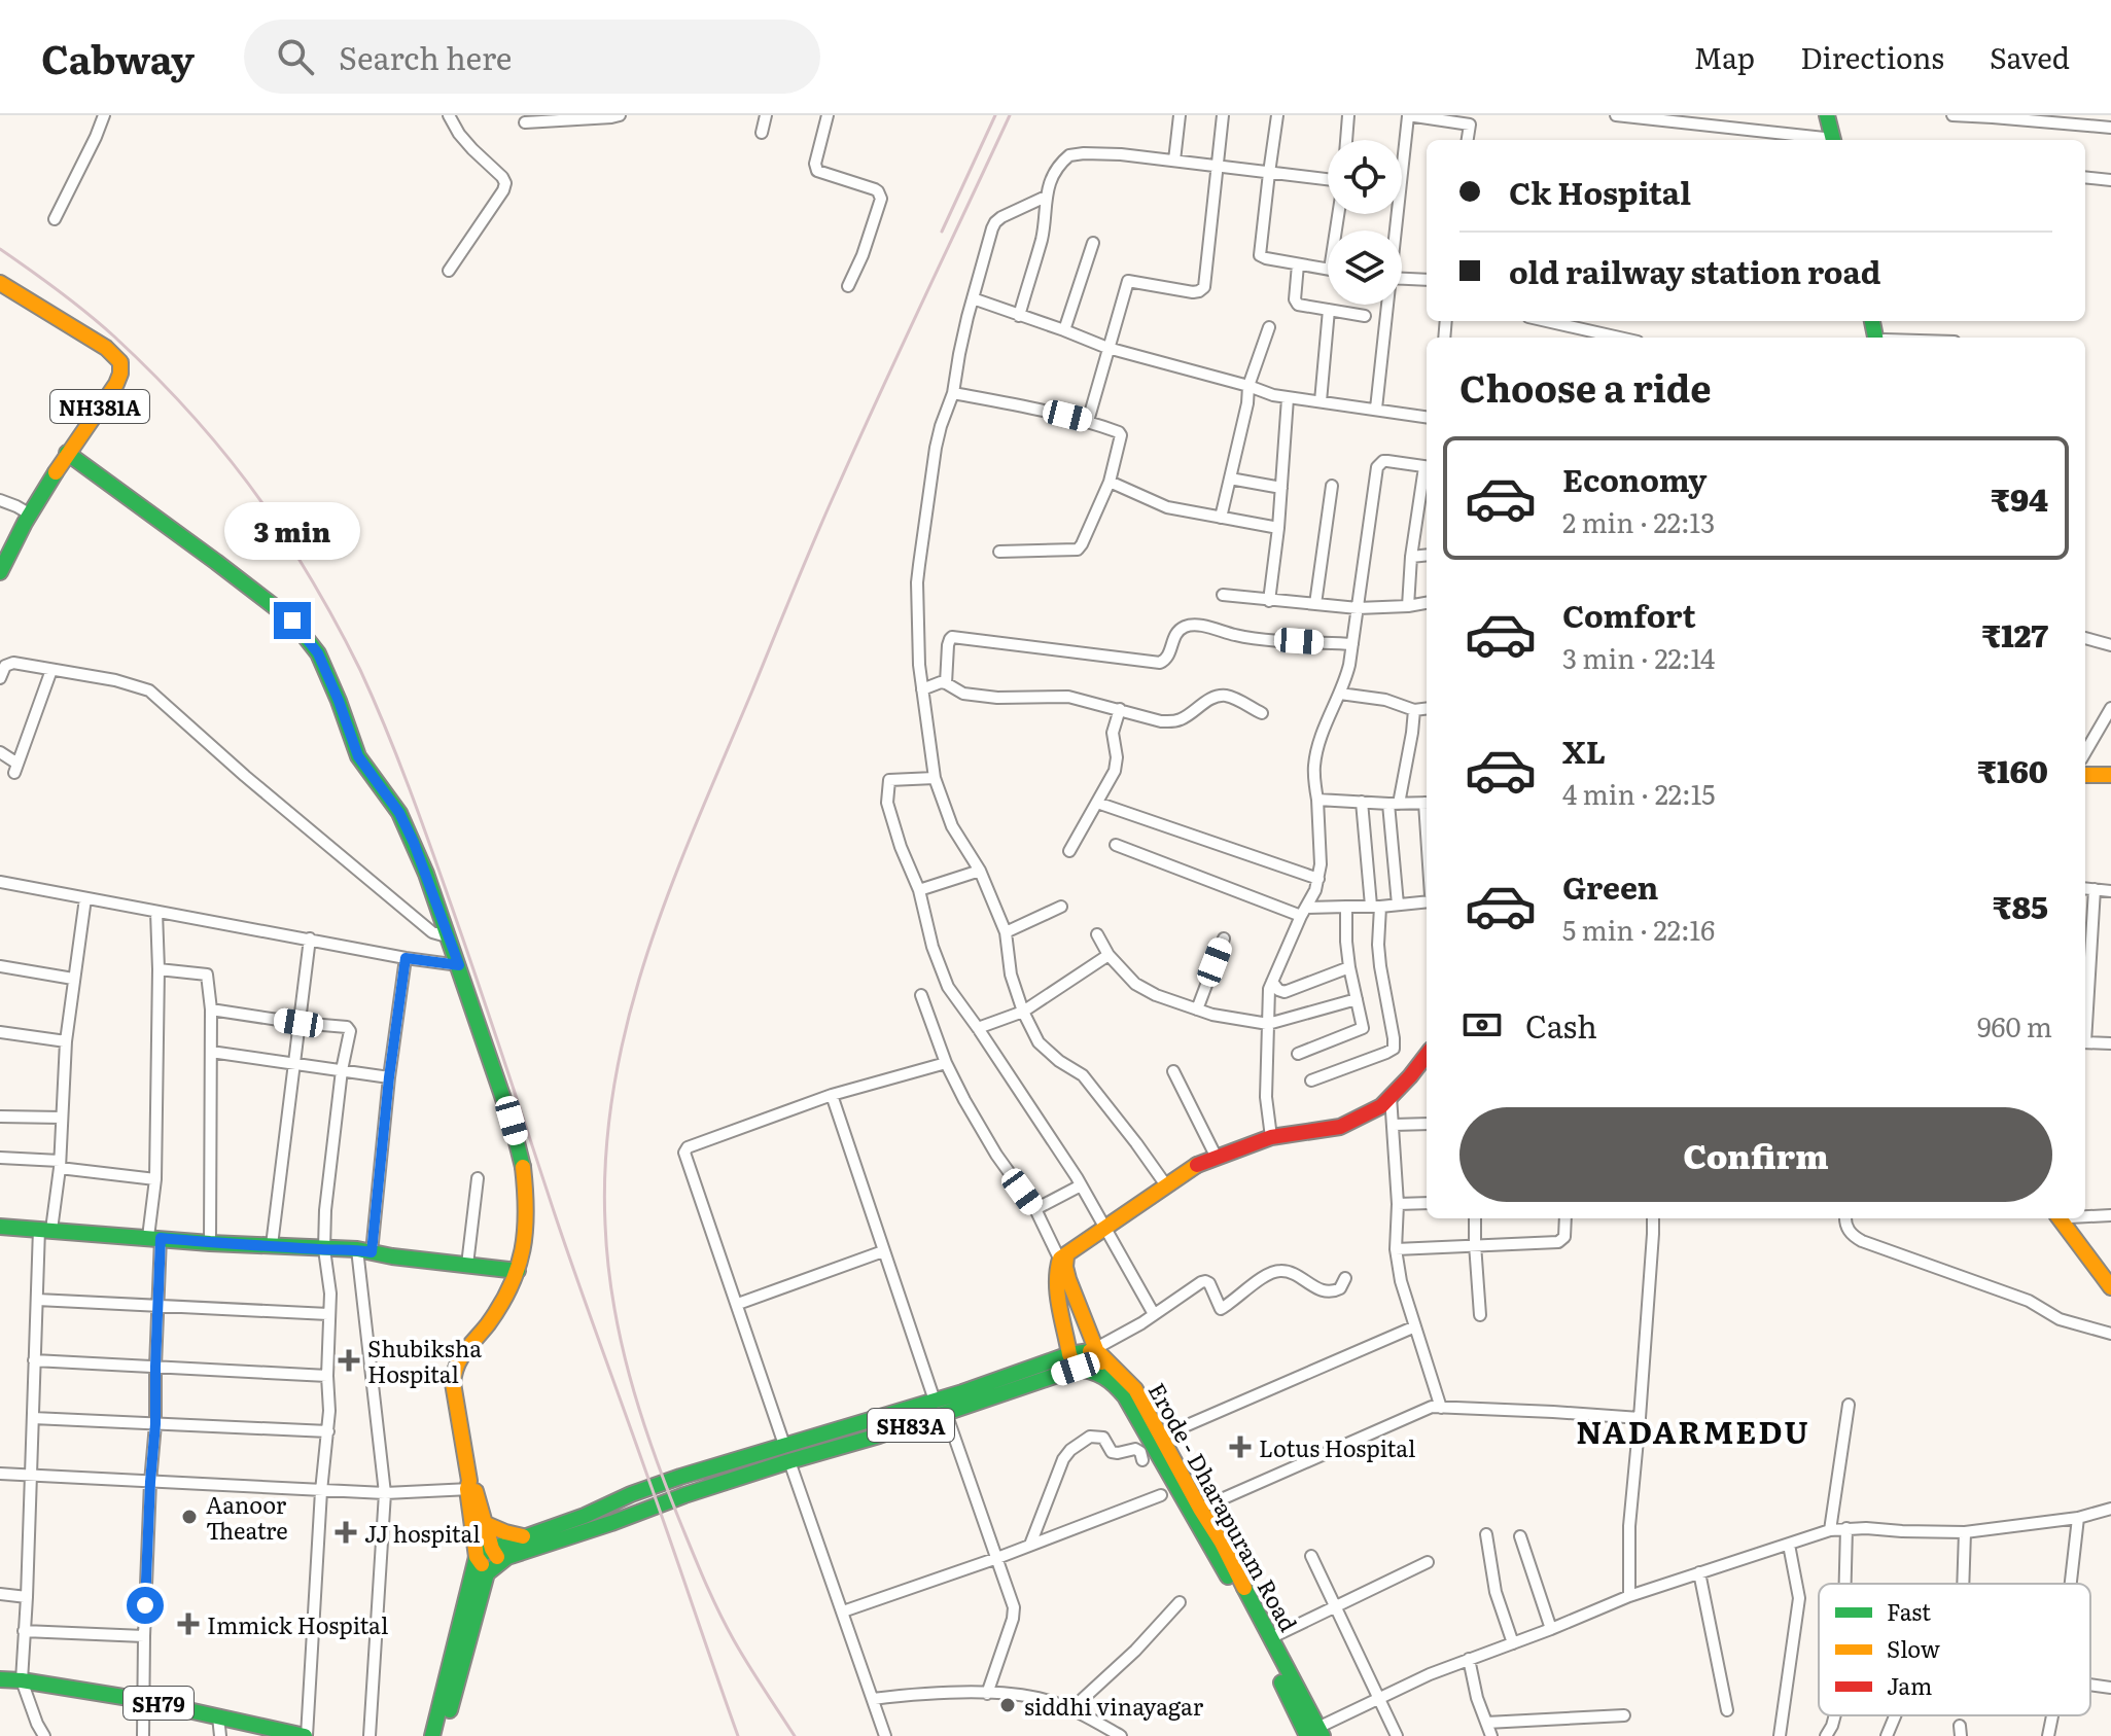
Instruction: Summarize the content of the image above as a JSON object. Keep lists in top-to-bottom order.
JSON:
{
  "streets": {
    "main road": [
      "NH381A",
      "SH83A",
      "Erode - Dharapuram Road",
      "SH79"
    ]
  },
  "crossings": [
    ["SH83A", "Erode - Dharapuram Road"]
  ],
  "districts": ["NADARMEDU"],
  "places": {
    "health": [
      "Shubiksha Hospital",
      "Lotus Hospital",
      "JJ hospital",
      "Immick Hospital"
    ],
    "other": ["Aanoor Theatre", "siddhi vinayagar"]
  },
  "legend": ["Fast", "Slow", "Jam"],
  "page": {
    "header": "Cabway",
    "search": "Search here",
    "nav": ["Map", "Directions", "Saved"],
    "banner": ["Ck Hospital", "old railway station road"],
    "heading": "Choose a ride",
    "list": [
      {
        "name": "Economy",
        "note": "2 min · 22:13",
        "value": "₹94"
      },
      {
        "name": "Comfort",
        "note": "3 min · 22:14",
        "value": "₹127"
      },
      {
        "name": "XL",
        "note": "4 min · 22:15",
        "value": "₹160"
      },
      {
        "name": "Green",
        "note": "5 min · 22:16",
        "value": "₹85"
      }
    ],
    "bubble": "3 min",
    "pay": ["Cash", "960 m"],
    "buttons": "Confirm"
  }
}
